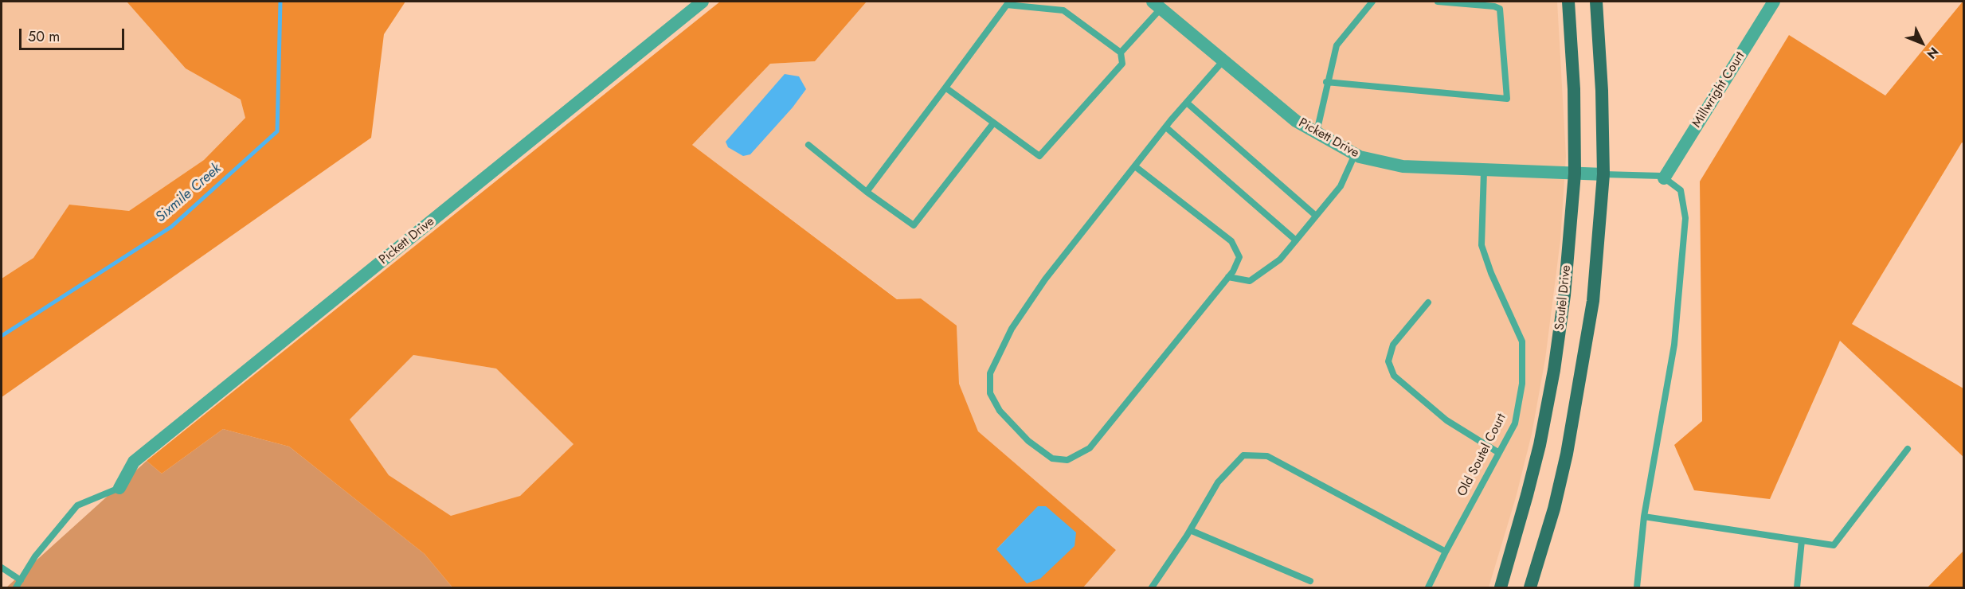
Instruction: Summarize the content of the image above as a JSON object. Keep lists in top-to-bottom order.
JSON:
{
  "streets": {
    "main road": ["Soutel Drive"],
    "street": ["Millwright Court", "Pickett Drive"],
    "lane": ["Old Soutel Court"]
  },
  "crossings": [
    ["Pickett Drive", "Soutel Drive"],
    ["Pickett Drive", "Old Soutel Court"]
  ],
  "water": ["Sixmile Creek"],
  "scale_bar": "50 m",
  "north": "bottom right"
}
